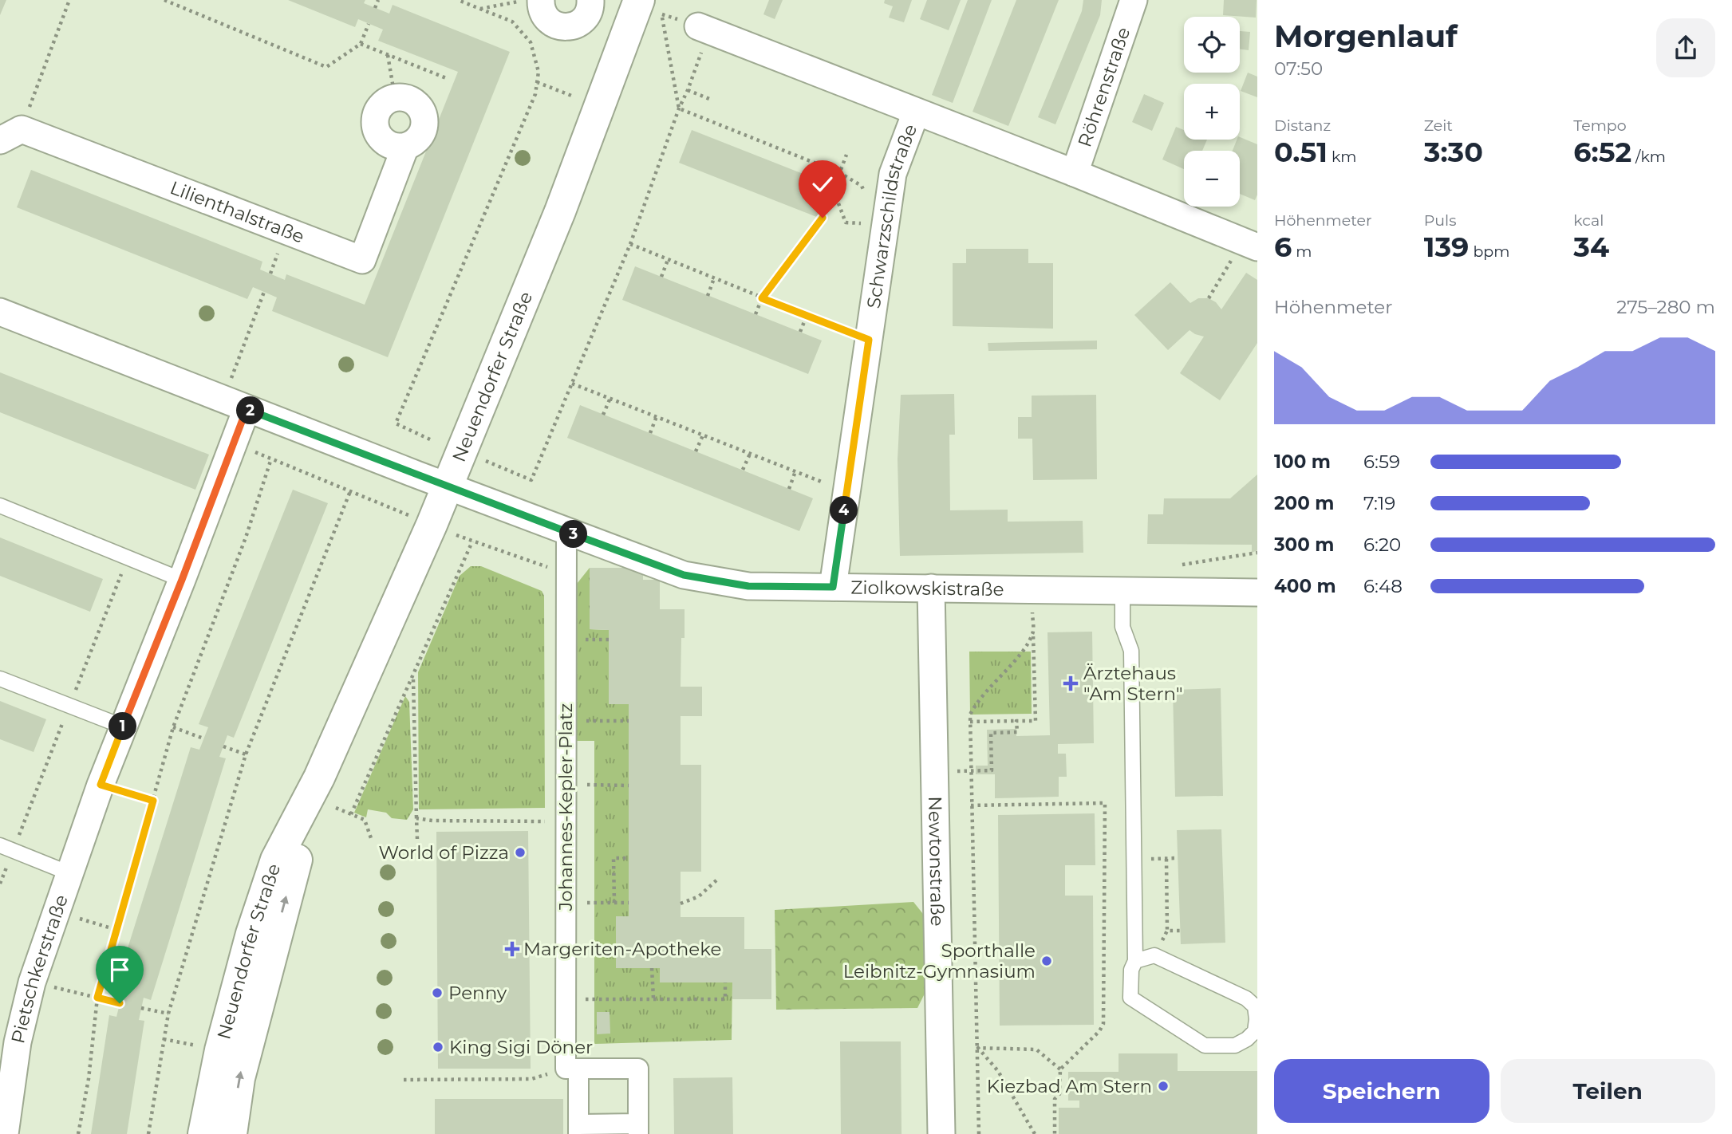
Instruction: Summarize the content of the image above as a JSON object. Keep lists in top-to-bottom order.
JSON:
{
  "streets": {
    "street": [
      "Röhrenstraße",
      "Lilienthalstraße",
      "Schwarzschildstraße",
      "Neuendorfer Straße",
      "Ziolkowskistraße",
      "Johannes-Kepler-Platz",
      "Newtonstraße",
      "Pietschkerstraße"
    ]
  },
  "crossings": [
    ["Röhrenstraße", "Schwarzschildstraße"],
    ["Schwarzschildstraße", "Ziolkowskistraße"],
    ["Neuendorfer Straße", "Ziolkowskistraße"],
    ["Ziolkowskistraße", "Johannes-Kepler-Platz"],
    ["Ziolkowskistraße", "Newtonstraße"]
  ],
  "places": {
    "health": ["Ärztehaus \"Am Stern\"", "Margeriten-Apotheke"],
    "other": [
      "World of Pizza",
      "Sporthalle Leibnitz-Gymnasium",
      "Penny",
      "King Sigi Döner",
      "Kiezbad Am Stern"
    ]
  },
  "page": {
    "heading": ["Morgenlauf", "07:50"],
    "map_buttons": ["+", "−"],
    "stats": [
      ["Distanz", "0.51 km"],
      ["Zeit", "3:30"],
      ["Tempo", "6:52 /km"],
      ["Höhenmeter", "6 m"],
      ["Puls", "139 bpm"],
      ["kcal", "34"]
    ],
    "chart": ["Höhenmeter", "275–280 m"],
    "pins": [
      "2",
      "4",
      "3",
      "1"
    ],
    "list": [
      {
        "name": "100 m",
        "note": "6:59"
      },
      {
        "name": "200 m",
        "note": "7:19"
      },
      {
        "name": "300 m",
        "note": "6:20"
      },
      {
        "name": "400 m",
        "note": "6:48"
      }
    ],
    "buttons": ["Speichern", "Teilen"]
  }
}
